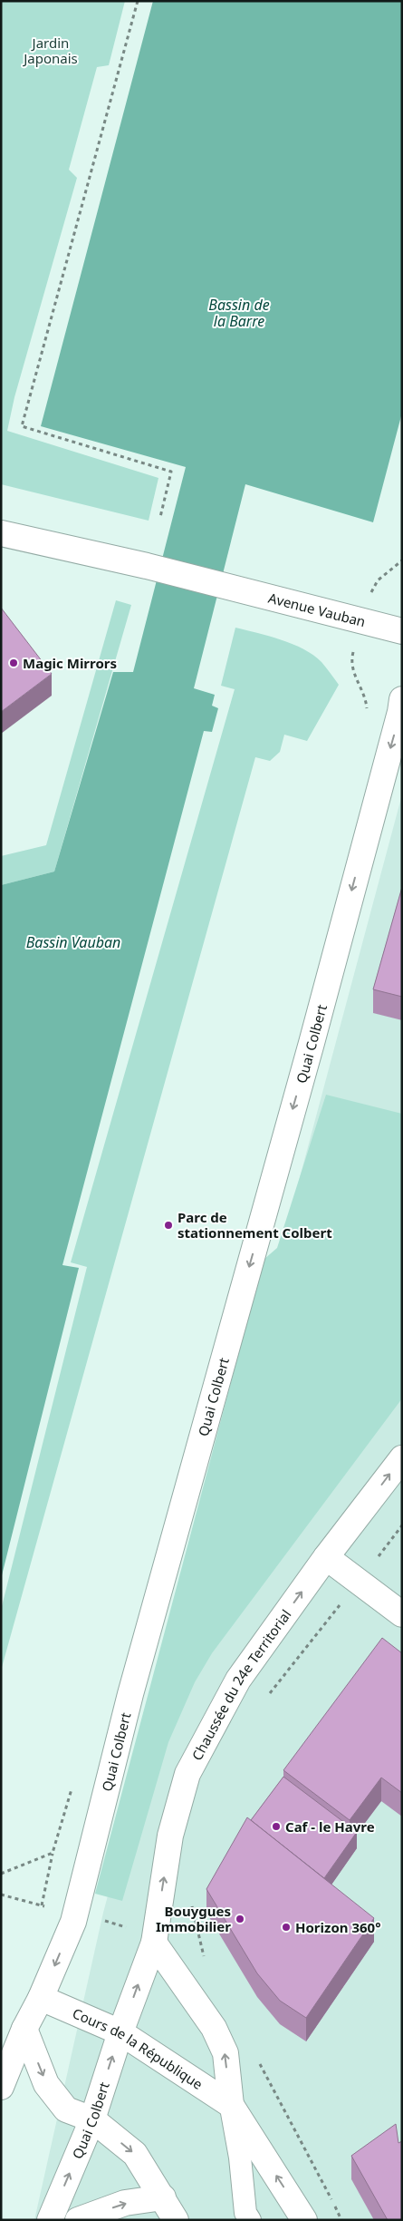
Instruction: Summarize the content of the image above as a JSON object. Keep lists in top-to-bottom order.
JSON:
{
  "streets": {
    "main road": [
      "Avenue Vauban",
      "Quai Colbert",
      "Chaussée du 24e Territorial",
      "Cours de la République"
    ]
  },
  "crossings": [
    ["Quai Colbert", "Chaussée du 24e Territorial"],
    ["Quai Colbert", "Cours de la République"]
  ],
  "one_way": ["Chaussée du 24e Territorial"],
  "water": ["Bassin de la Barre", "Bassin Vauban"],
  "parks": ["Jardin Japonais"],
  "places": [
    "Magic Mirrors",
    "Parc de stationnement Colbert",
    "Caf - le Havre",
    "Bouygues Immobilier",
    "Horizon 360°"
  ]
}
